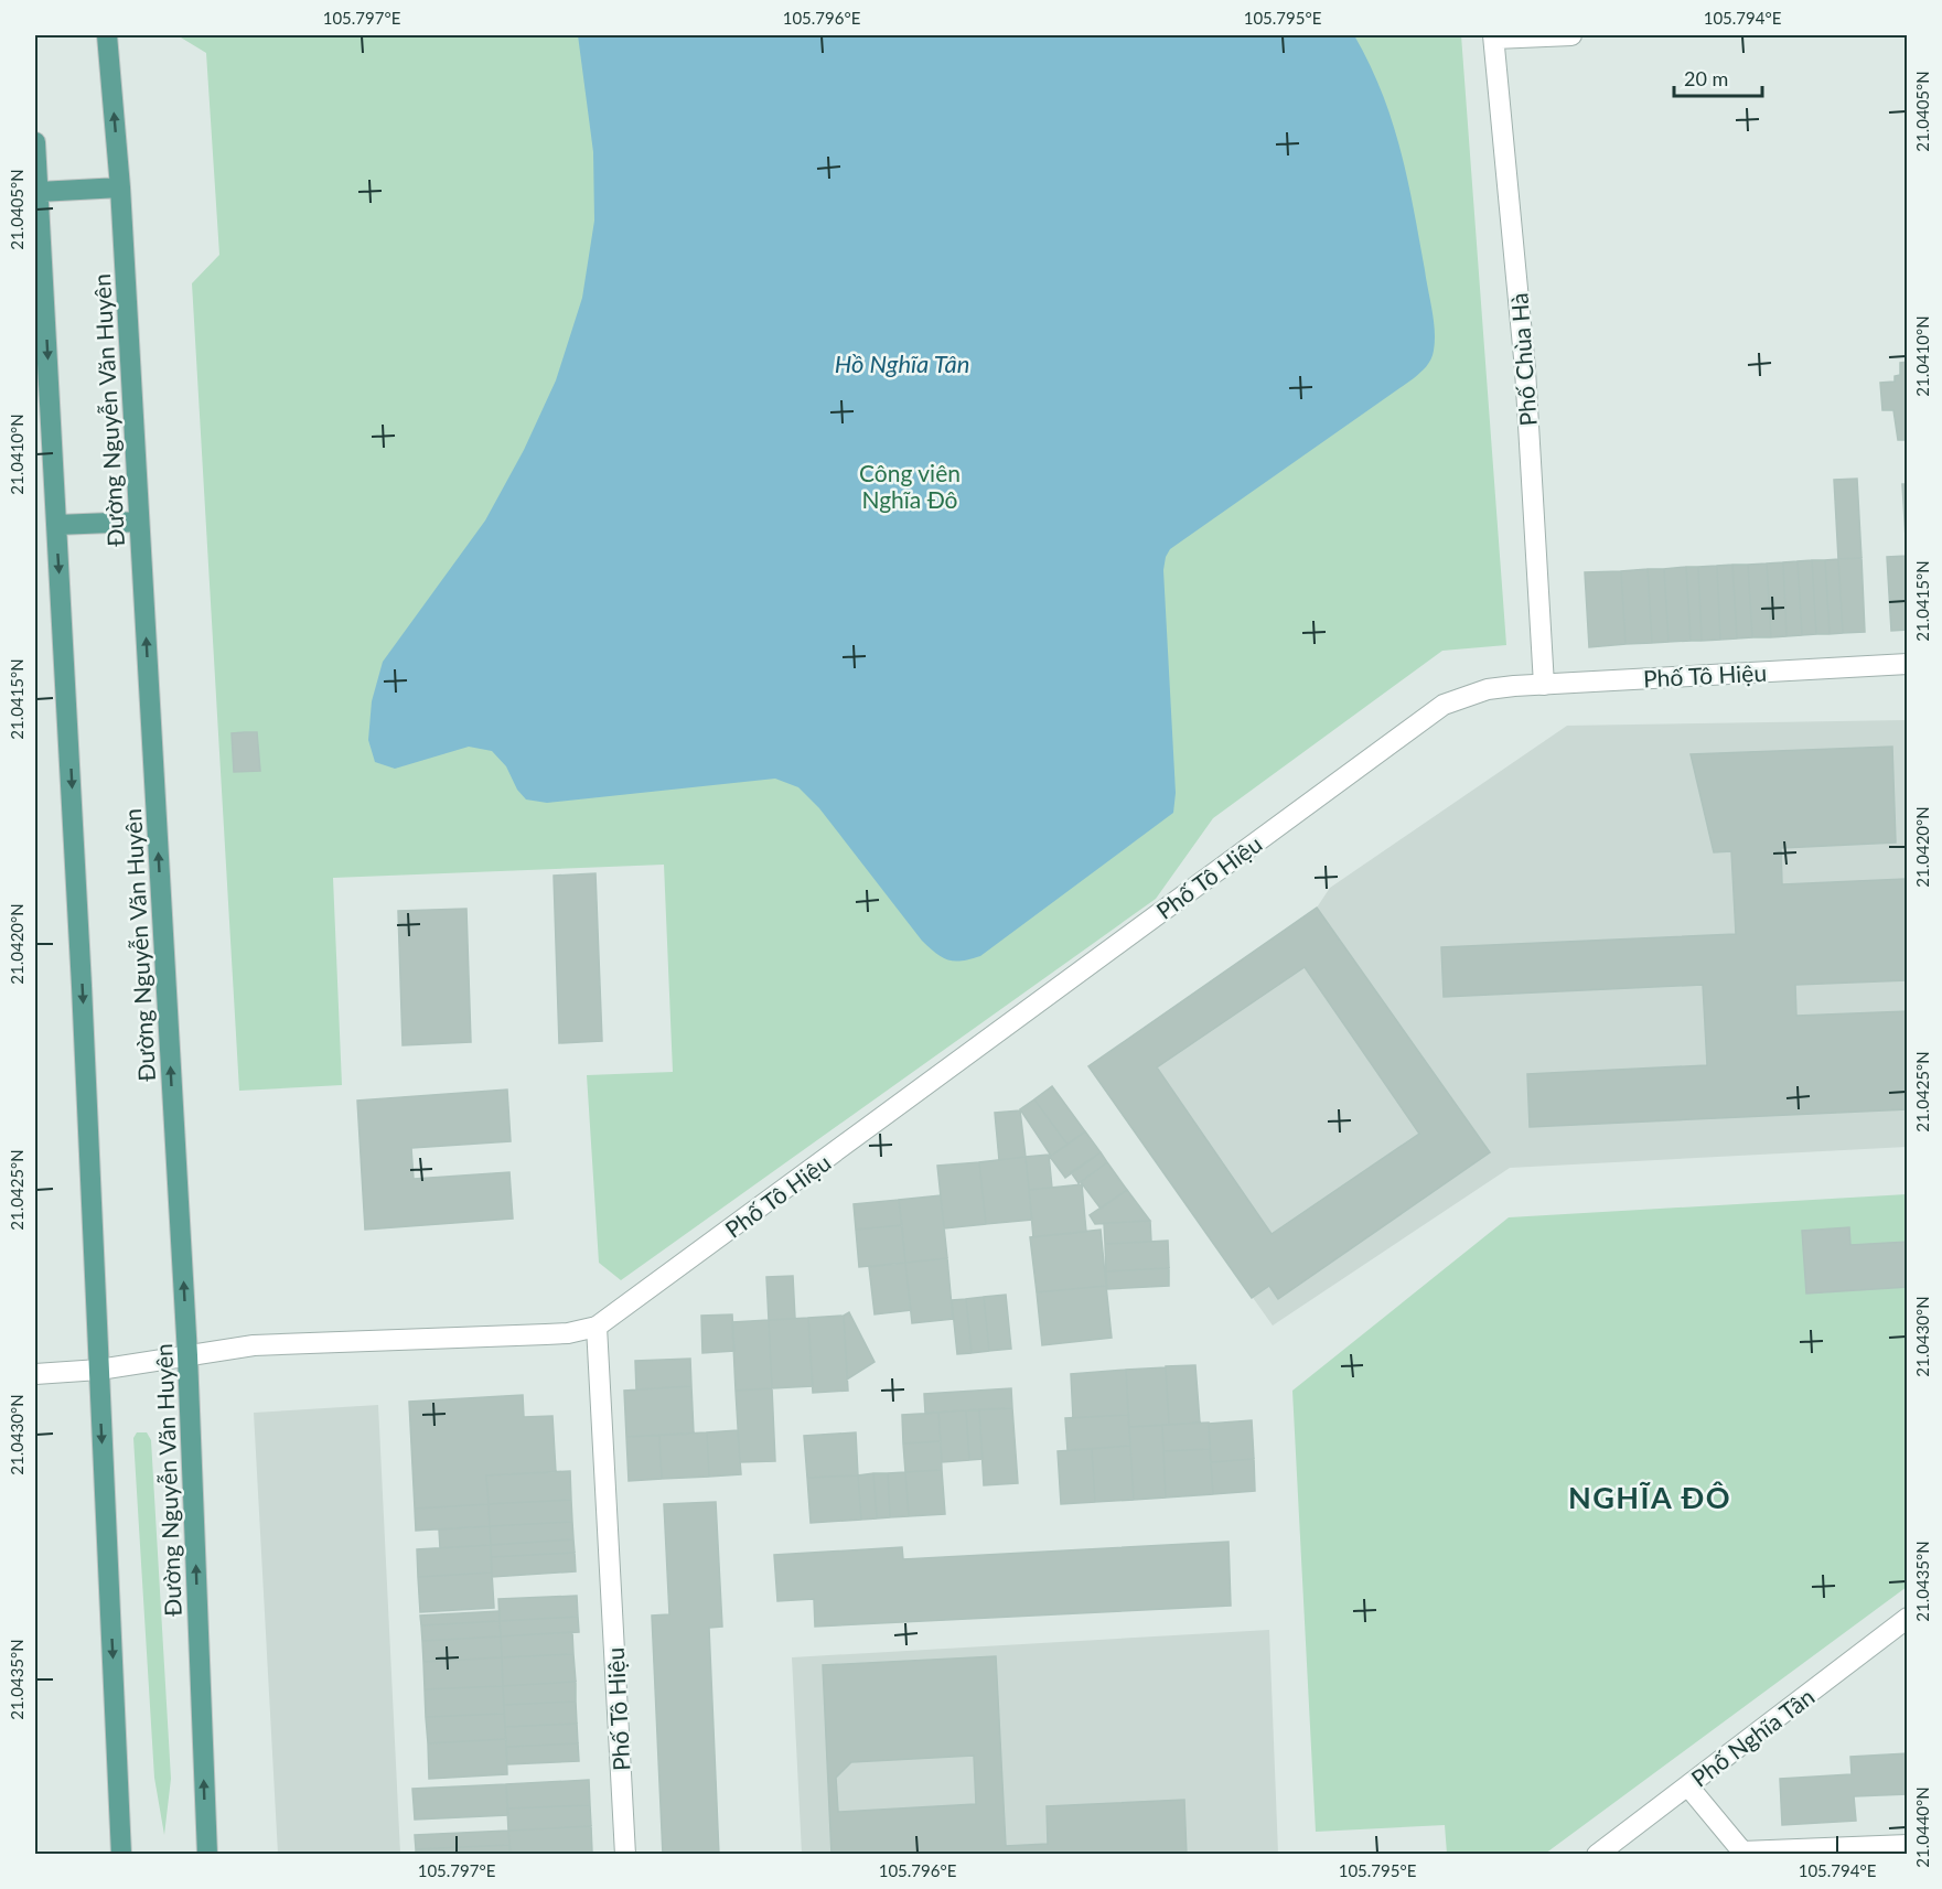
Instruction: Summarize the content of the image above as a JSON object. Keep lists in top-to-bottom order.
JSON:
{
  "streets": {
    "main road": ["Đường Nguyễn Văn Huyên"],
    "street": ["Phố Chùa Hà", "Phố Tô Hiệu", "Phố Nghĩa Tân"]
  },
  "crossings": [
    ["Phố Chùa Hà", "Phố Tô Hiệu"],
    ["Đường Nguyễn Văn Huyên", "Phố Tô Hiệu"]
  ],
  "districts": ["NGHĨA ĐÔ"],
  "water": ["Hồ Nghĩa Tân"],
  "parks": ["Công viên Nghĩa Đô"],
  "scale_bar": "20 m",
  "coordinates": [
    "105.797°E",
    "105.796°E",
    "105.795°E",
    "105.794°E",
    "21.0405°N",
    "21.0410°N",
    "21.0415°N",
    "21.0420°N",
    "21.0425°N",
    "21.0430°N",
    "21.0435°N",
    "21.0440°N"
  ]
}
